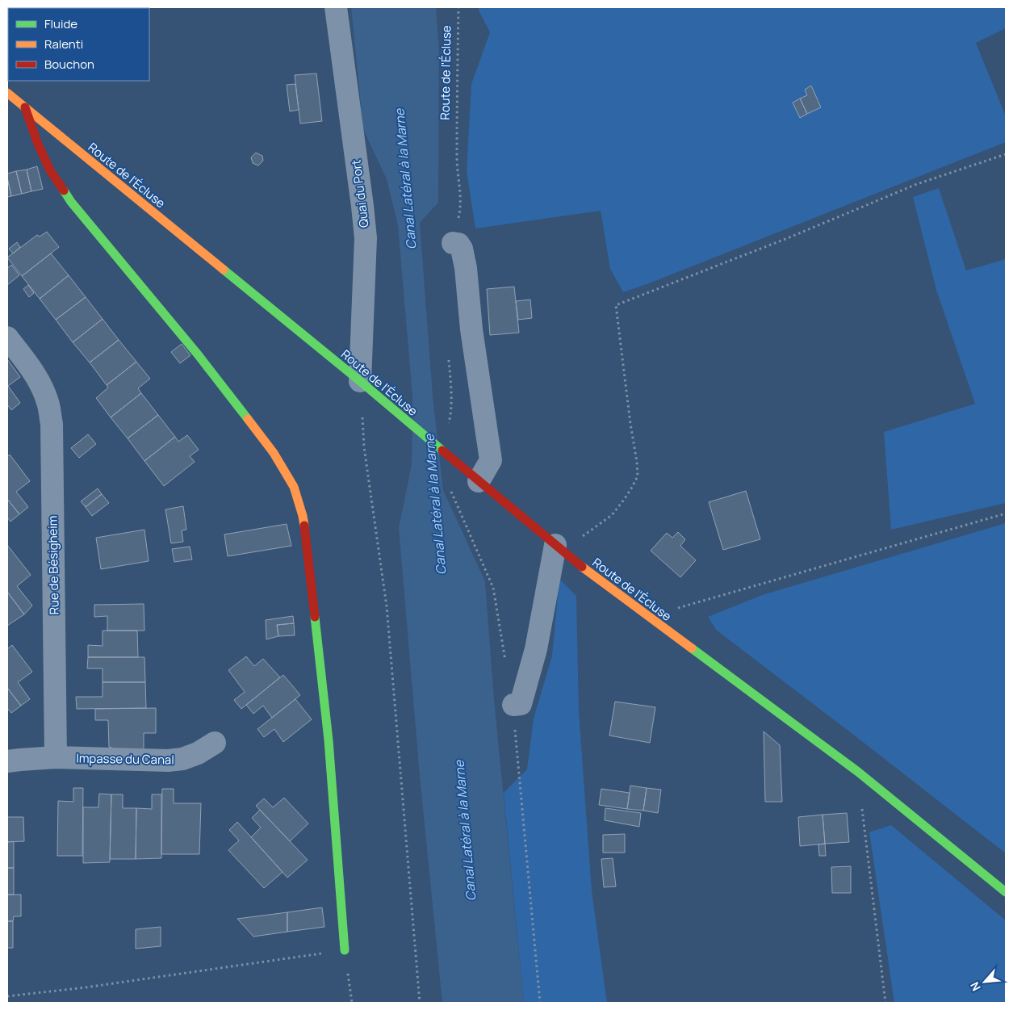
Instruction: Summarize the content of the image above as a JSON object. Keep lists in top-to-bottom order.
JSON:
{
  "streets": {
    "main road": ["Route de l'Écluse"],
    "street": ["Quai du Port", "Rue de Bésigheim", "Impasse du Canal"]
  },
  "crossings": [
    ["Route de l'Écluse", "Quai du Port"],
    ["Rue de Bésigheim", "Impasse du Canal"]
  ],
  "water": ["Canal Latéral à la Marne"],
  "legend": ["Fluide", "Ralenti", "Bouchon"],
  "north": "bottom left"
}
